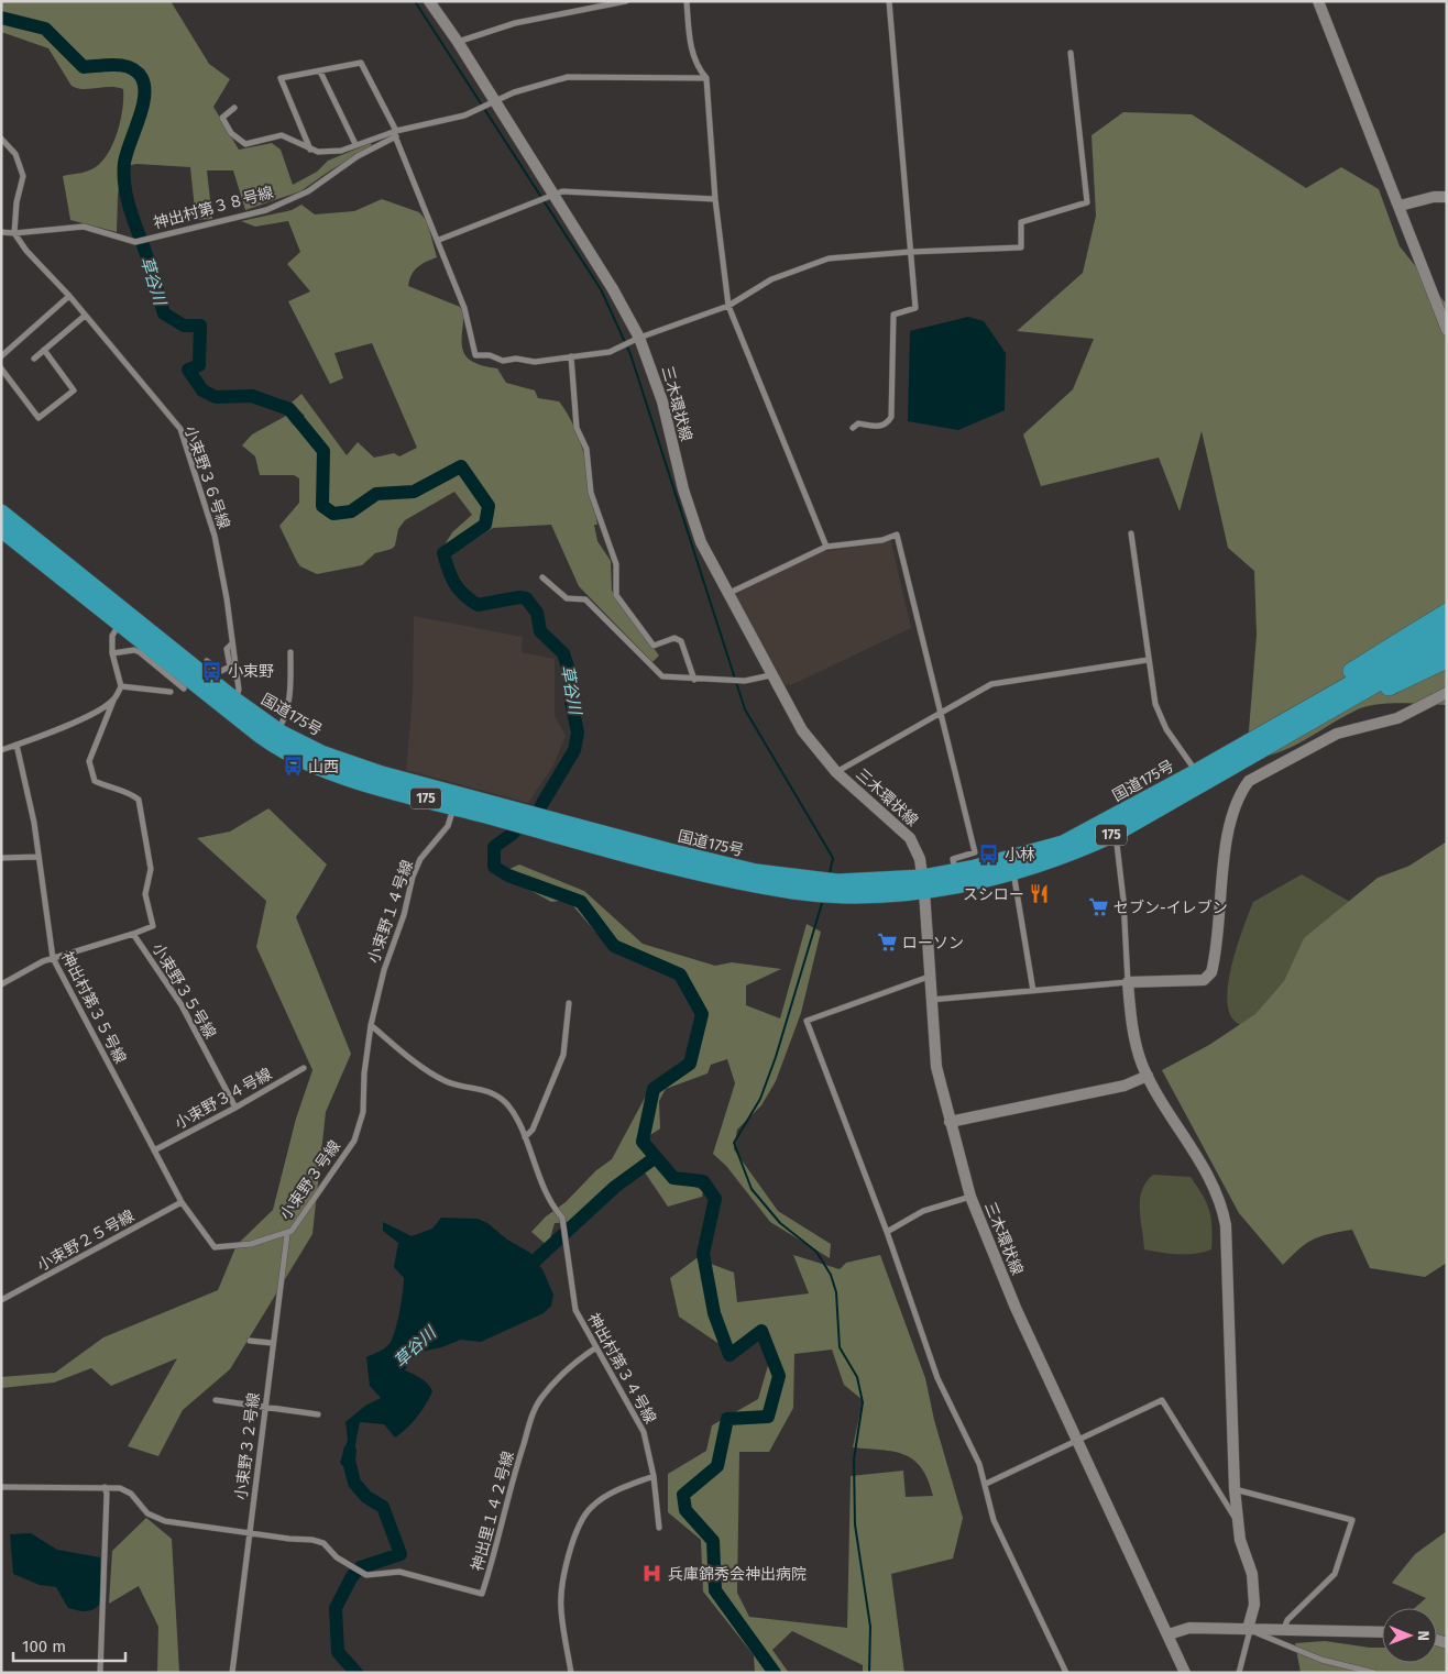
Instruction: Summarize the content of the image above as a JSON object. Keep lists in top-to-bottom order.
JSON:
{
  "streets": {
    "highway": ["国道175号", "175"],
    "street": [
      "神出村第３８号線",
      "三木環状線",
      "小束野３６号線",
      "小束野１４号線",
      "小束野３５号線",
      "神出村第３５号線",
      "小束野３４号線",
      "小束野３号線",
      "小束野２５号線",
      "神出村第３４号線",
      "小束野３２号線",
      "神出里１４２号線"
    ]
  },
  "crossings": [
    ["神出村第３８号線", "小束野３６号線"],
    ["三木環状線", "国道175号"],
    ["小束野３６号線", "国道175号"],
    ["国道175号", "小束野１４号線"],
    ["小束野１４号線", "小束野３号線"],
    ["小束野３５号線", "神出村第３５号線"],
    ["小束野３５号線", "小束野３４号線"],
    ["神出村第３５号線", "小束野３４号線"],
    ["神出村第３５号線", "小束野３号線"],
    ["神出村第３５号線", "小束野２５号線"],
    ["小束野３号線", "小束野２５号線"],
    ["小束野３号線", "神出村第３４号線"],
    ["小束野３号線", "小束野３２号線"],
    ["神出村第３４号線", "神出里１４２号線"],
    ["小束野３２号線", "神出里１４２号線"]
  ],
  "water": ["草谷川"],
  "places": {
    "bus stop": ["小束野", "山西", "小林"],
    "restaurant": ["スシロー"],
    "supermarket": ["セブン-イレブン", "ローソン"],
    "hospital": ["兵庫錦秀会神出病院"]
  },
  "scale_bar": "100 m",
  "north": "right"
}
